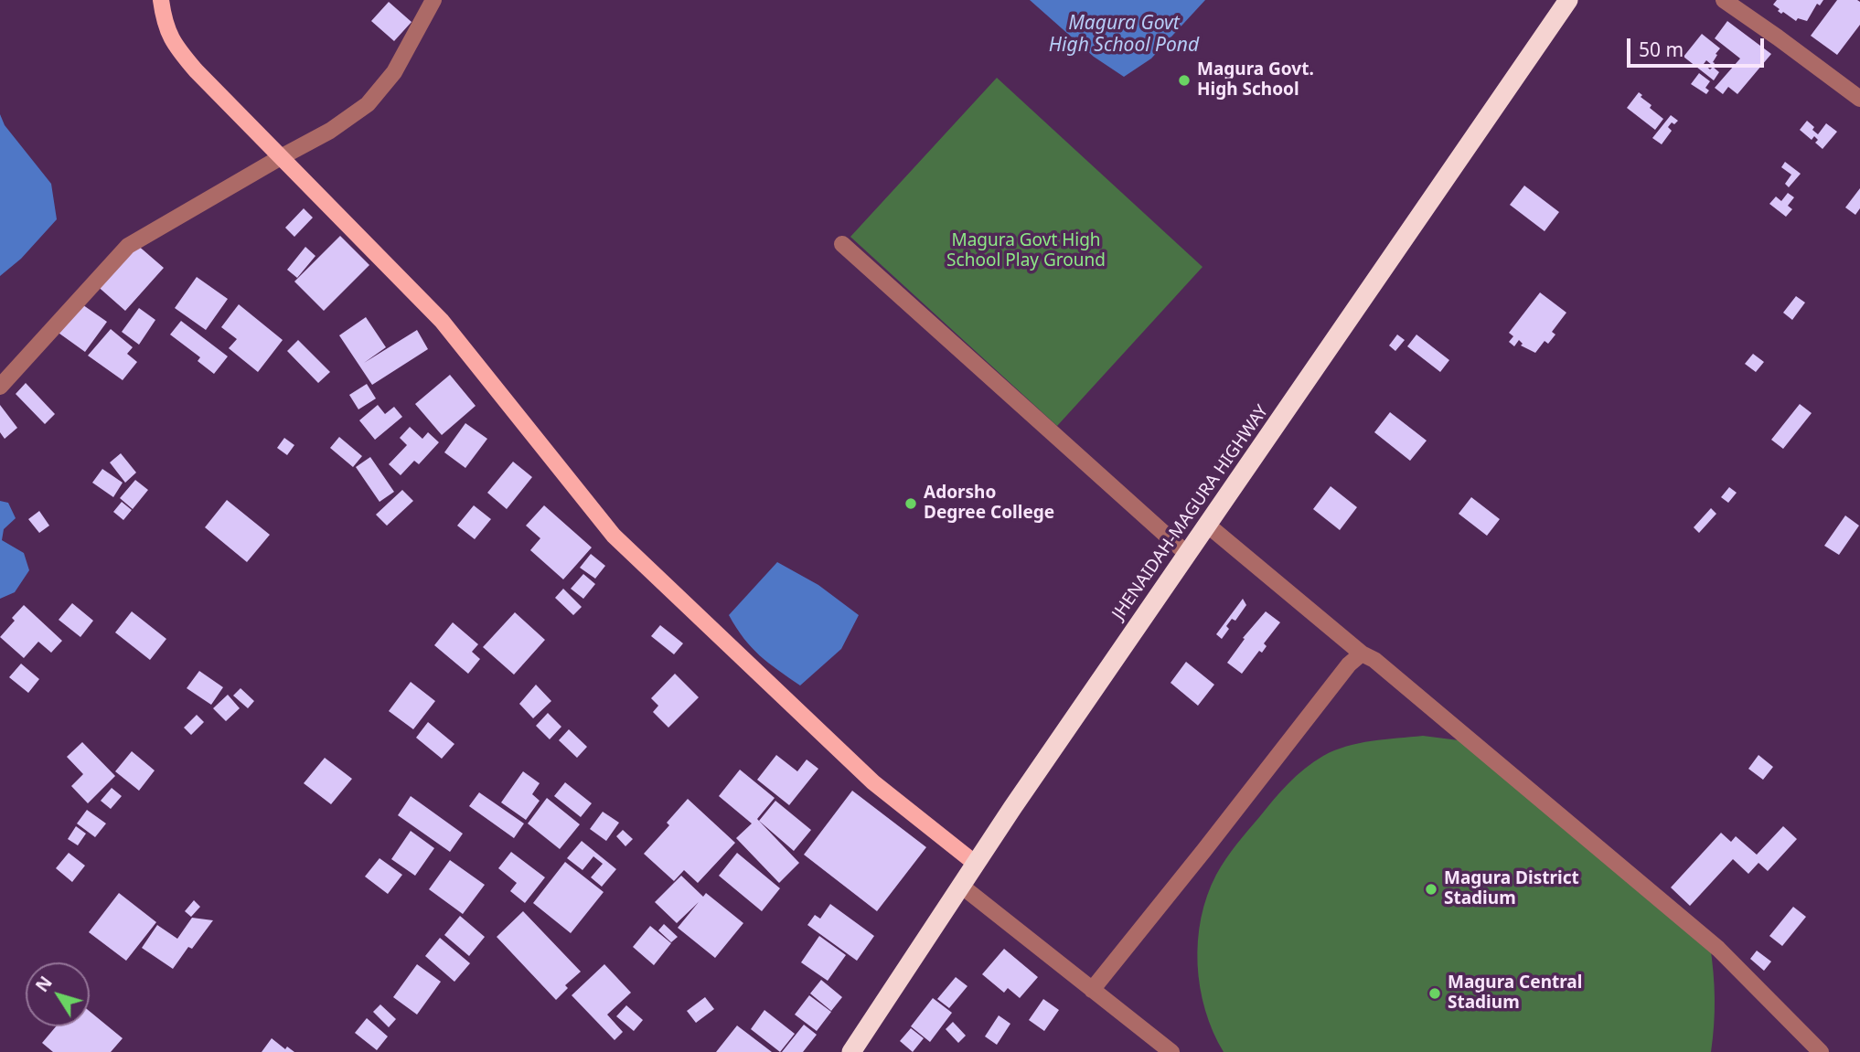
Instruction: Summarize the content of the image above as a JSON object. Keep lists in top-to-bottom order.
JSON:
{
  "streets": {
    "highway": ["JHENAIDAH-MAGURA HIGHWAY"]
  },
  "water": ["Magura Govt High School Pond"],
  "parks": ["Magura Govt High School Play Ground"],
  "places": [
    "Magura Govt. High School",
    "Adorsho Degree College",
    "Magura District Stadium",
    "Magura Central Stadium"
  ],
  "scale_bar": "50 m",
  "north": "top left"
}
